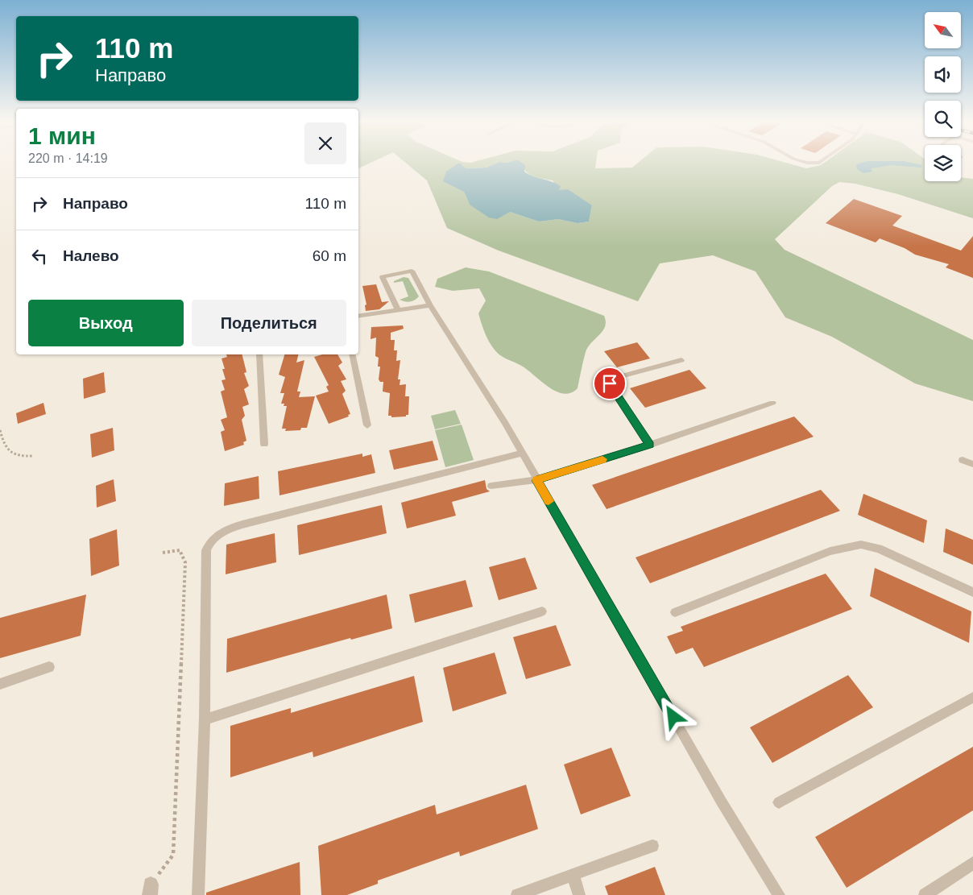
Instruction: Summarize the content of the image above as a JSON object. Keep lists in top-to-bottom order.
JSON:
{
  "north": "top left",
  "page": {
    "turn": ["110 m", "Направо"],
    "heading": ["1 мин", "220 m · 14:19"],
    "list": [
      {
        "name": "Направо",
        "value": "110 m"
      },
      {
        "name": "Налево",
        "value": "60 m"
      }
    ],
    "buttons": ["Выход", "Поделиться"]
  }
}
